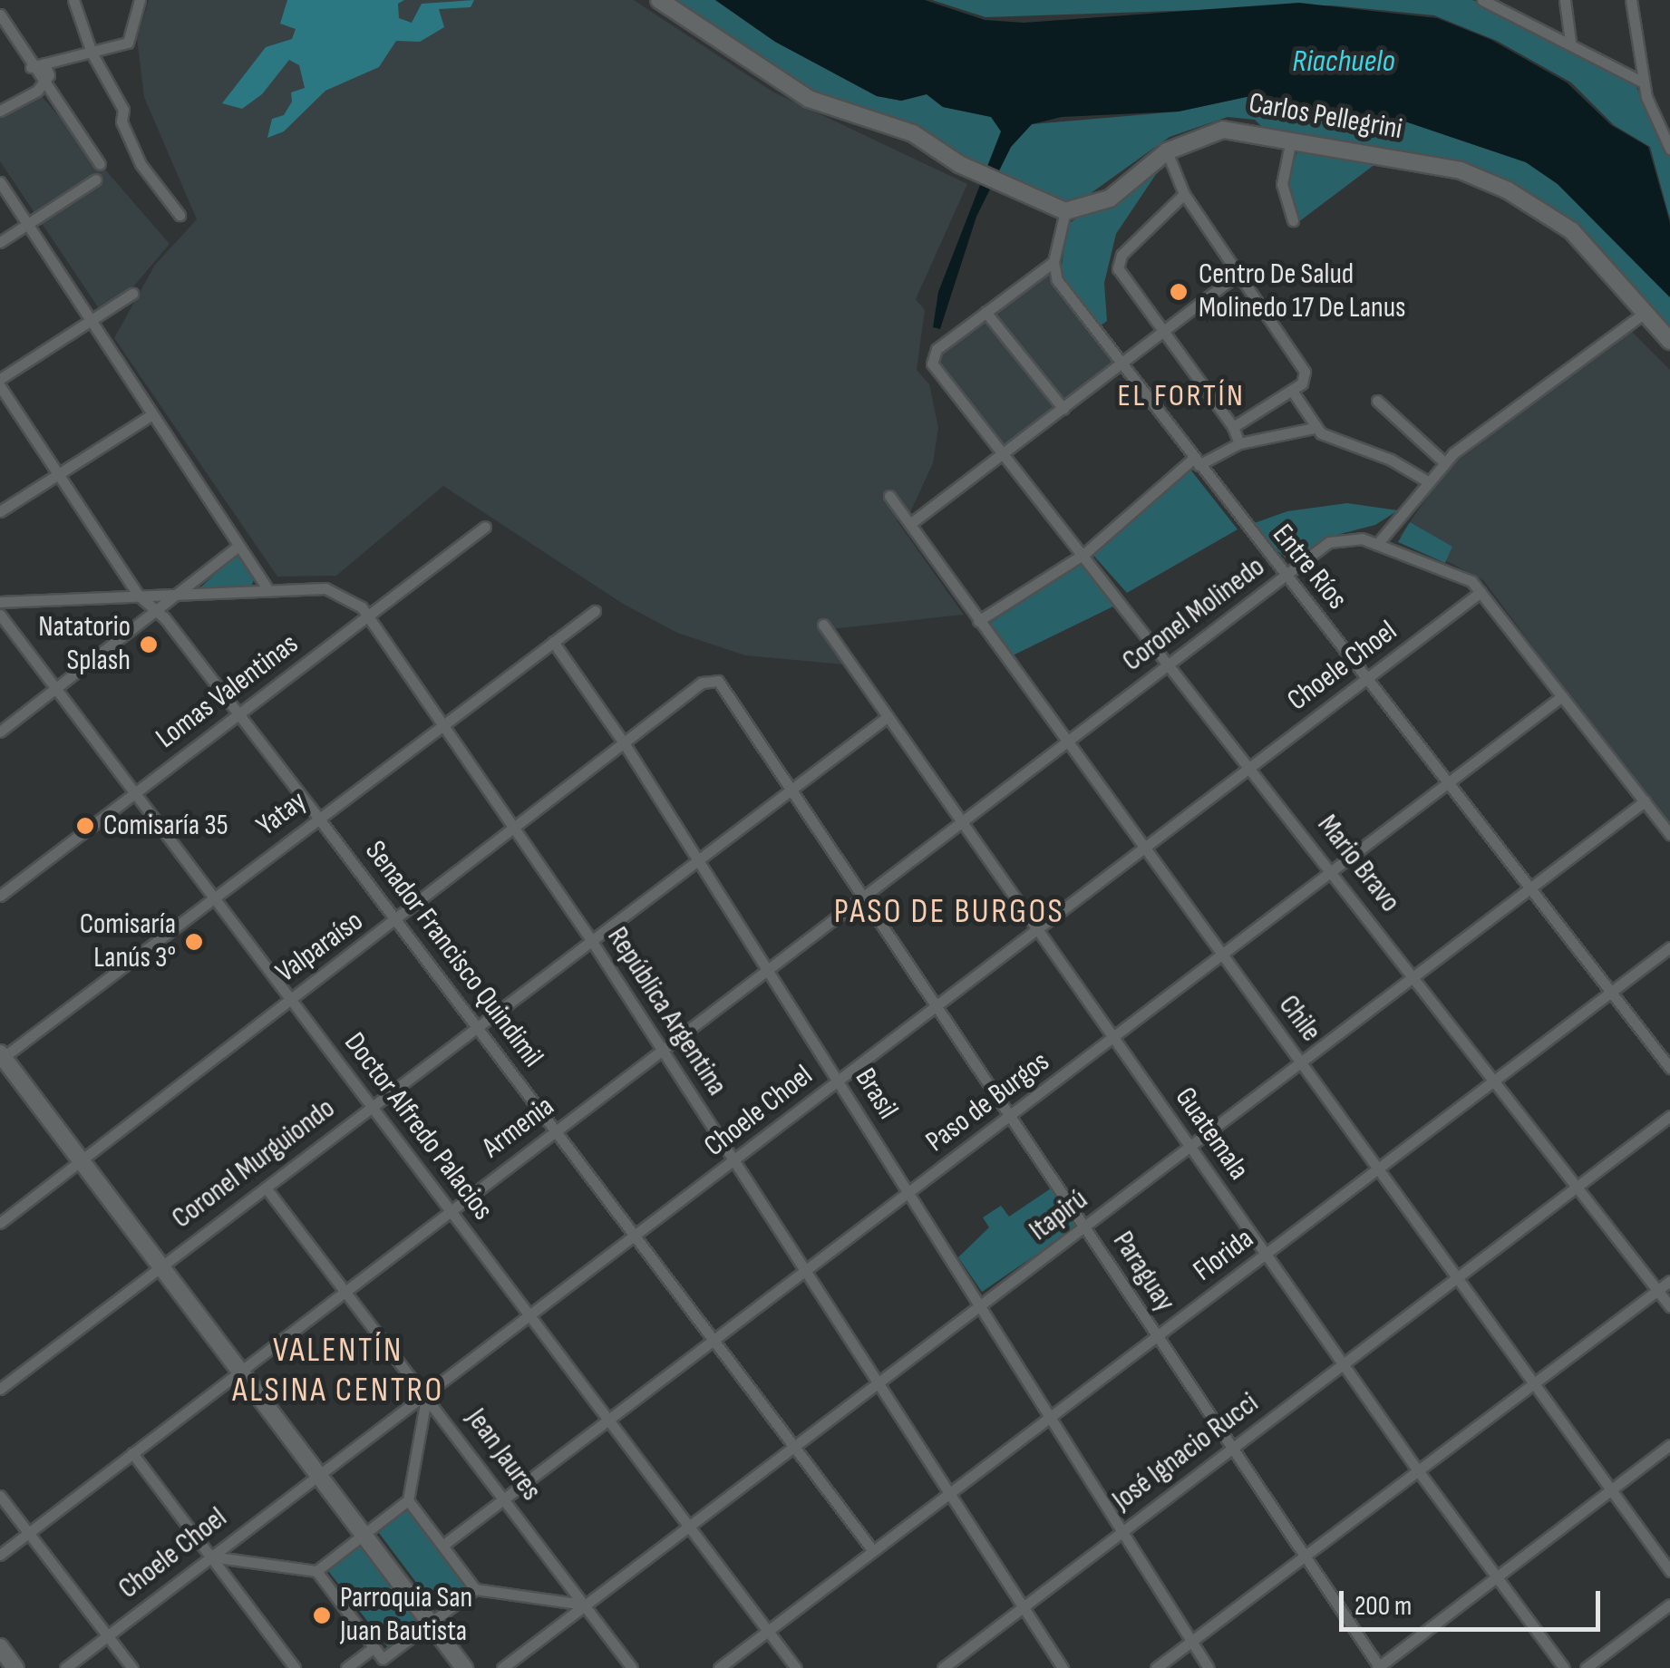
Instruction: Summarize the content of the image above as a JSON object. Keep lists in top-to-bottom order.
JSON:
{
  "streets": {
    "street": [
      "Carlos Pellegrini",
      "Entre Ríos",
      "Coronel Molinedo",
      "Choele Choel",
      "Lomas Valentinas",
      "Yatay",
      "Mario Bravo",
      "Valparaíso",
      "Senador Francisco Quindimil",
      "República Argentina",
      "Chile",
      "Brasil",
      "Paso de Burgos",
      "Doctor Alfredo Palacios",
      "Armenia",
      "Guatemala",
      "Coronel Murguiondo",
      "Itapirú",
      "Florida",
      "Paraguay",
      "José Ignacio Rucci",
      "Jean Jaures"
    ]
  },
  "crossings": [
    ["Entre Ríos", "Coronel Molinedo"],
    ["Entre Ríos", "Choele Choel"],
    ["Entre Ríos", "Paso de Burgos"],
    ["Entre Ríos", "Itapirú"],
    ["Entre Ríos", "Florida"],
    ["Coronel Molinedo", "Choele Choel"],
    ["Coronel Molinedo", "Mario Bravo"],
    ["Coronel Molinedo", "Chile"],
    ["Coronel Molinedo", "Armenia"],
    ["Choele Choel", "Mario Bravo"],
    ["Choele Choel", "Senador Francisco Quindimil"],
    ["Choele Choel", "República Argentina"],
    ["Choele Choel", "Chile"],
    ["Choele Choel", "Brasil"],
    ["Choele Choel", "Doctor Alfredo Palacios"],
    ["Choele Choel", "Guatemala"],
    ["Choele Choel", "Paraguay"],
    ["Choele Choel", "Jean Jaures"],
    ["Lomas Valentinas", "Senador Francisco Quindimil"],
    ["Lomas Valentinas", "República Argentina"],
    ["Lomas Valentinas", "Doctor Alfredo Palacios"],
    ["Yatay", "Senador Francisco Quindimil"],
    ["Yatay", "República Argentina"],
    ["Yatay", "Brasil"],
    ["Yatay", "Doctor Alfredo Palacios"],
    ["Mario Bravo", "Paso de Burgos"],
    ["Mario Bravo", "Itapirú"],
    ["Mario Bravo", "Florida"],
    ["Mario Bravo", "José Ignacio Rucci"],
    ["Valparaíso", "Senador Francisco Quindimil"],
    ["Valparaíso", "República Argentina"],
    ["Valparaíso", "Brasil"],
    ["Valparaíso", "Doctor Alfredo Palacios"],
    ["Valparaíso", "Paraguay"],
    ["Senador Francisco Quindimil", "Paso de Burgos"],
    ["Senador Francisco Quindimil", "Armenia"],
    ["Senador Francisco Quindimil", "Coronel Murguiondo"],
    ["Senador Francisco Quindimil", "Itapirú"],
    ["Senador Francisco Quindimil", "Florida"],
    ["República Argentina", "Paso de Burgos"],
    ["República Argentina", "Armenia"],
    ["República Argentina", "Coronel Murguiondo"],
    ["República Argentina", "Itapirú"],
    ["República Argentina", "Florida"],
    ["República Argentina", "José Ignacio Rucci"],
    ["Chile", "Paso de Burgos"],
    ["Chile", "Armenia"],
    ["Chile", "Itapirú"],
    ["Chile", "Florida"],
    ["Chile", "José Ignacio Rucci"],
    ["Brasil", "Paso de Burgos"],
    ["Brasil", "Armenia"],
    ["Brasil", "Coronel Murguiondo"],
    ["Brasil", "Itapirú"],
    ["Brasil", "Florida"],
    ["Brasil", "José Ignacio Rucci"],
    ["Paso de Burgos", "Doctor Alfredo Palacios"],
    ["Paso de Burgos", "Guatemala"],
    ["Paso de Burgos", "Paraguay"],
    ["Paso de Burgos", "Jean Jaures"],
    ["Doctor Alfredo Palacios", "Armenia"],
    ["Doctor Alfredo Palacios", "Coronel Murguiondo"],
    ["Doctor Alfredo Palacios", "Itapirú"],
    ["Doctor Alfredo Palacios", "Florida"],
    ["Armenia", "Guatemala"],
    ["Armenia", "Paraguay"],
    ["Armenia", "Jean Jaures"],
    ["Guatemala", "Coronel Murguiondo"],
    ["Guatemala", "Itapirú"],
    ["Guatemala", "Florida"],
    ["Guatemala", "José Ignacio Rucci"],
    ["Coronel Murguiondo", "Paraguay"],
    ["Coronel Murguiondo", "Jean Jaures"],
    ["Itapirú", "Paraguay"],
    ["Itapirú", "Jean Jaures"],
    ["Florida", "Paraguay"],
    ["Paraguay", "José Ignacio Rucci"]
  ],
  "districts": ["EL FORTÍN", "PASO DE BURGOS", "VALENTÍN ALSINA CENTRO"],
  "water": ["Riachuelo"],
  "places": [
    "Centro De Salud Molinedo 17 De Lanus",
    "Natatorio Splash",
    "Comisaría 35",
    "Comisaría Lanús 3°",
    "Parroquia San Juan Bautista"
  ],
  "scale_bar": "200 m"
}
